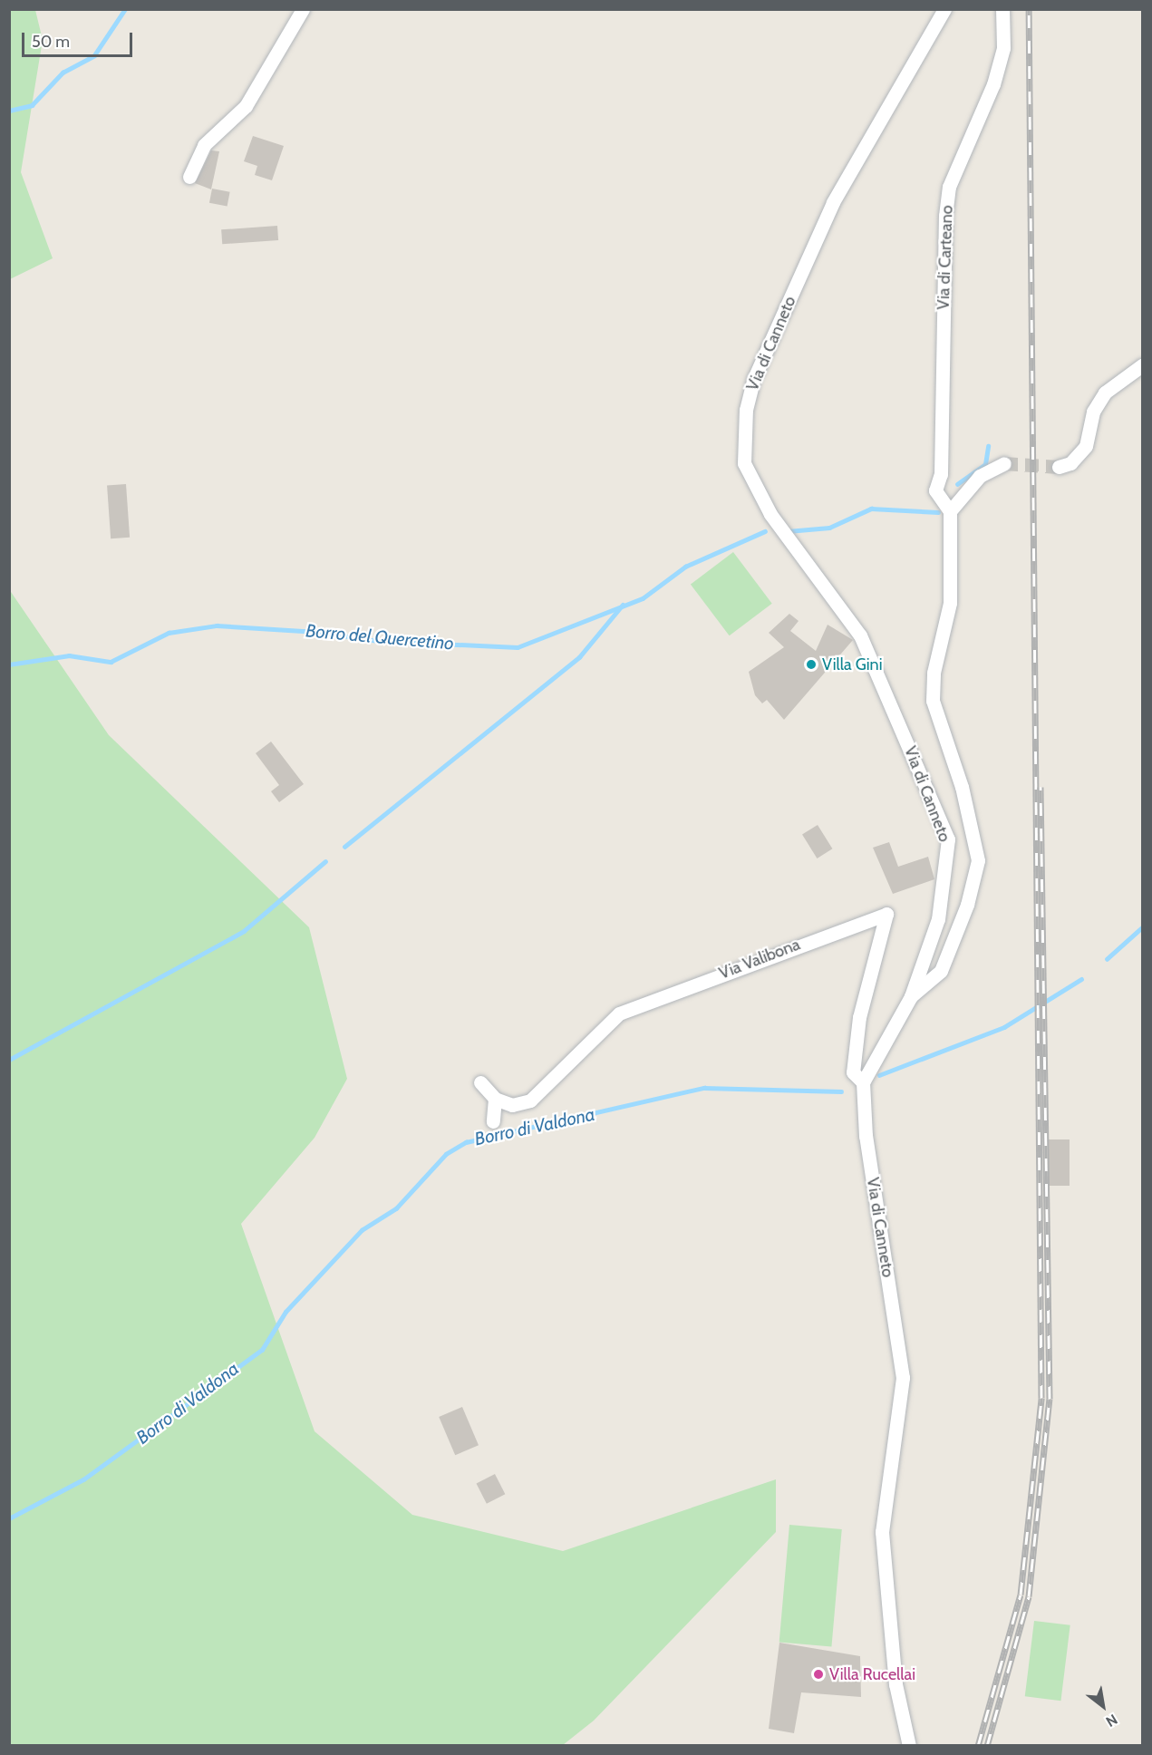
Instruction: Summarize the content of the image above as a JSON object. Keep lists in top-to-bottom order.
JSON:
{
  "streets": {
    "street": ["Via di Carteano", "Via di Canneto", "Via Valibona"]
  },
  "crossings": [
    ["Via di Canneto", "Via Valibona"]
  ],
  "water": ["Borro del Quercetino", "Borro di Valdona"],
  "places": ["Villa Gini", "Villa Rucellai"],
  "scale_bar": "50 m",
  "north": "bottom right"
}
